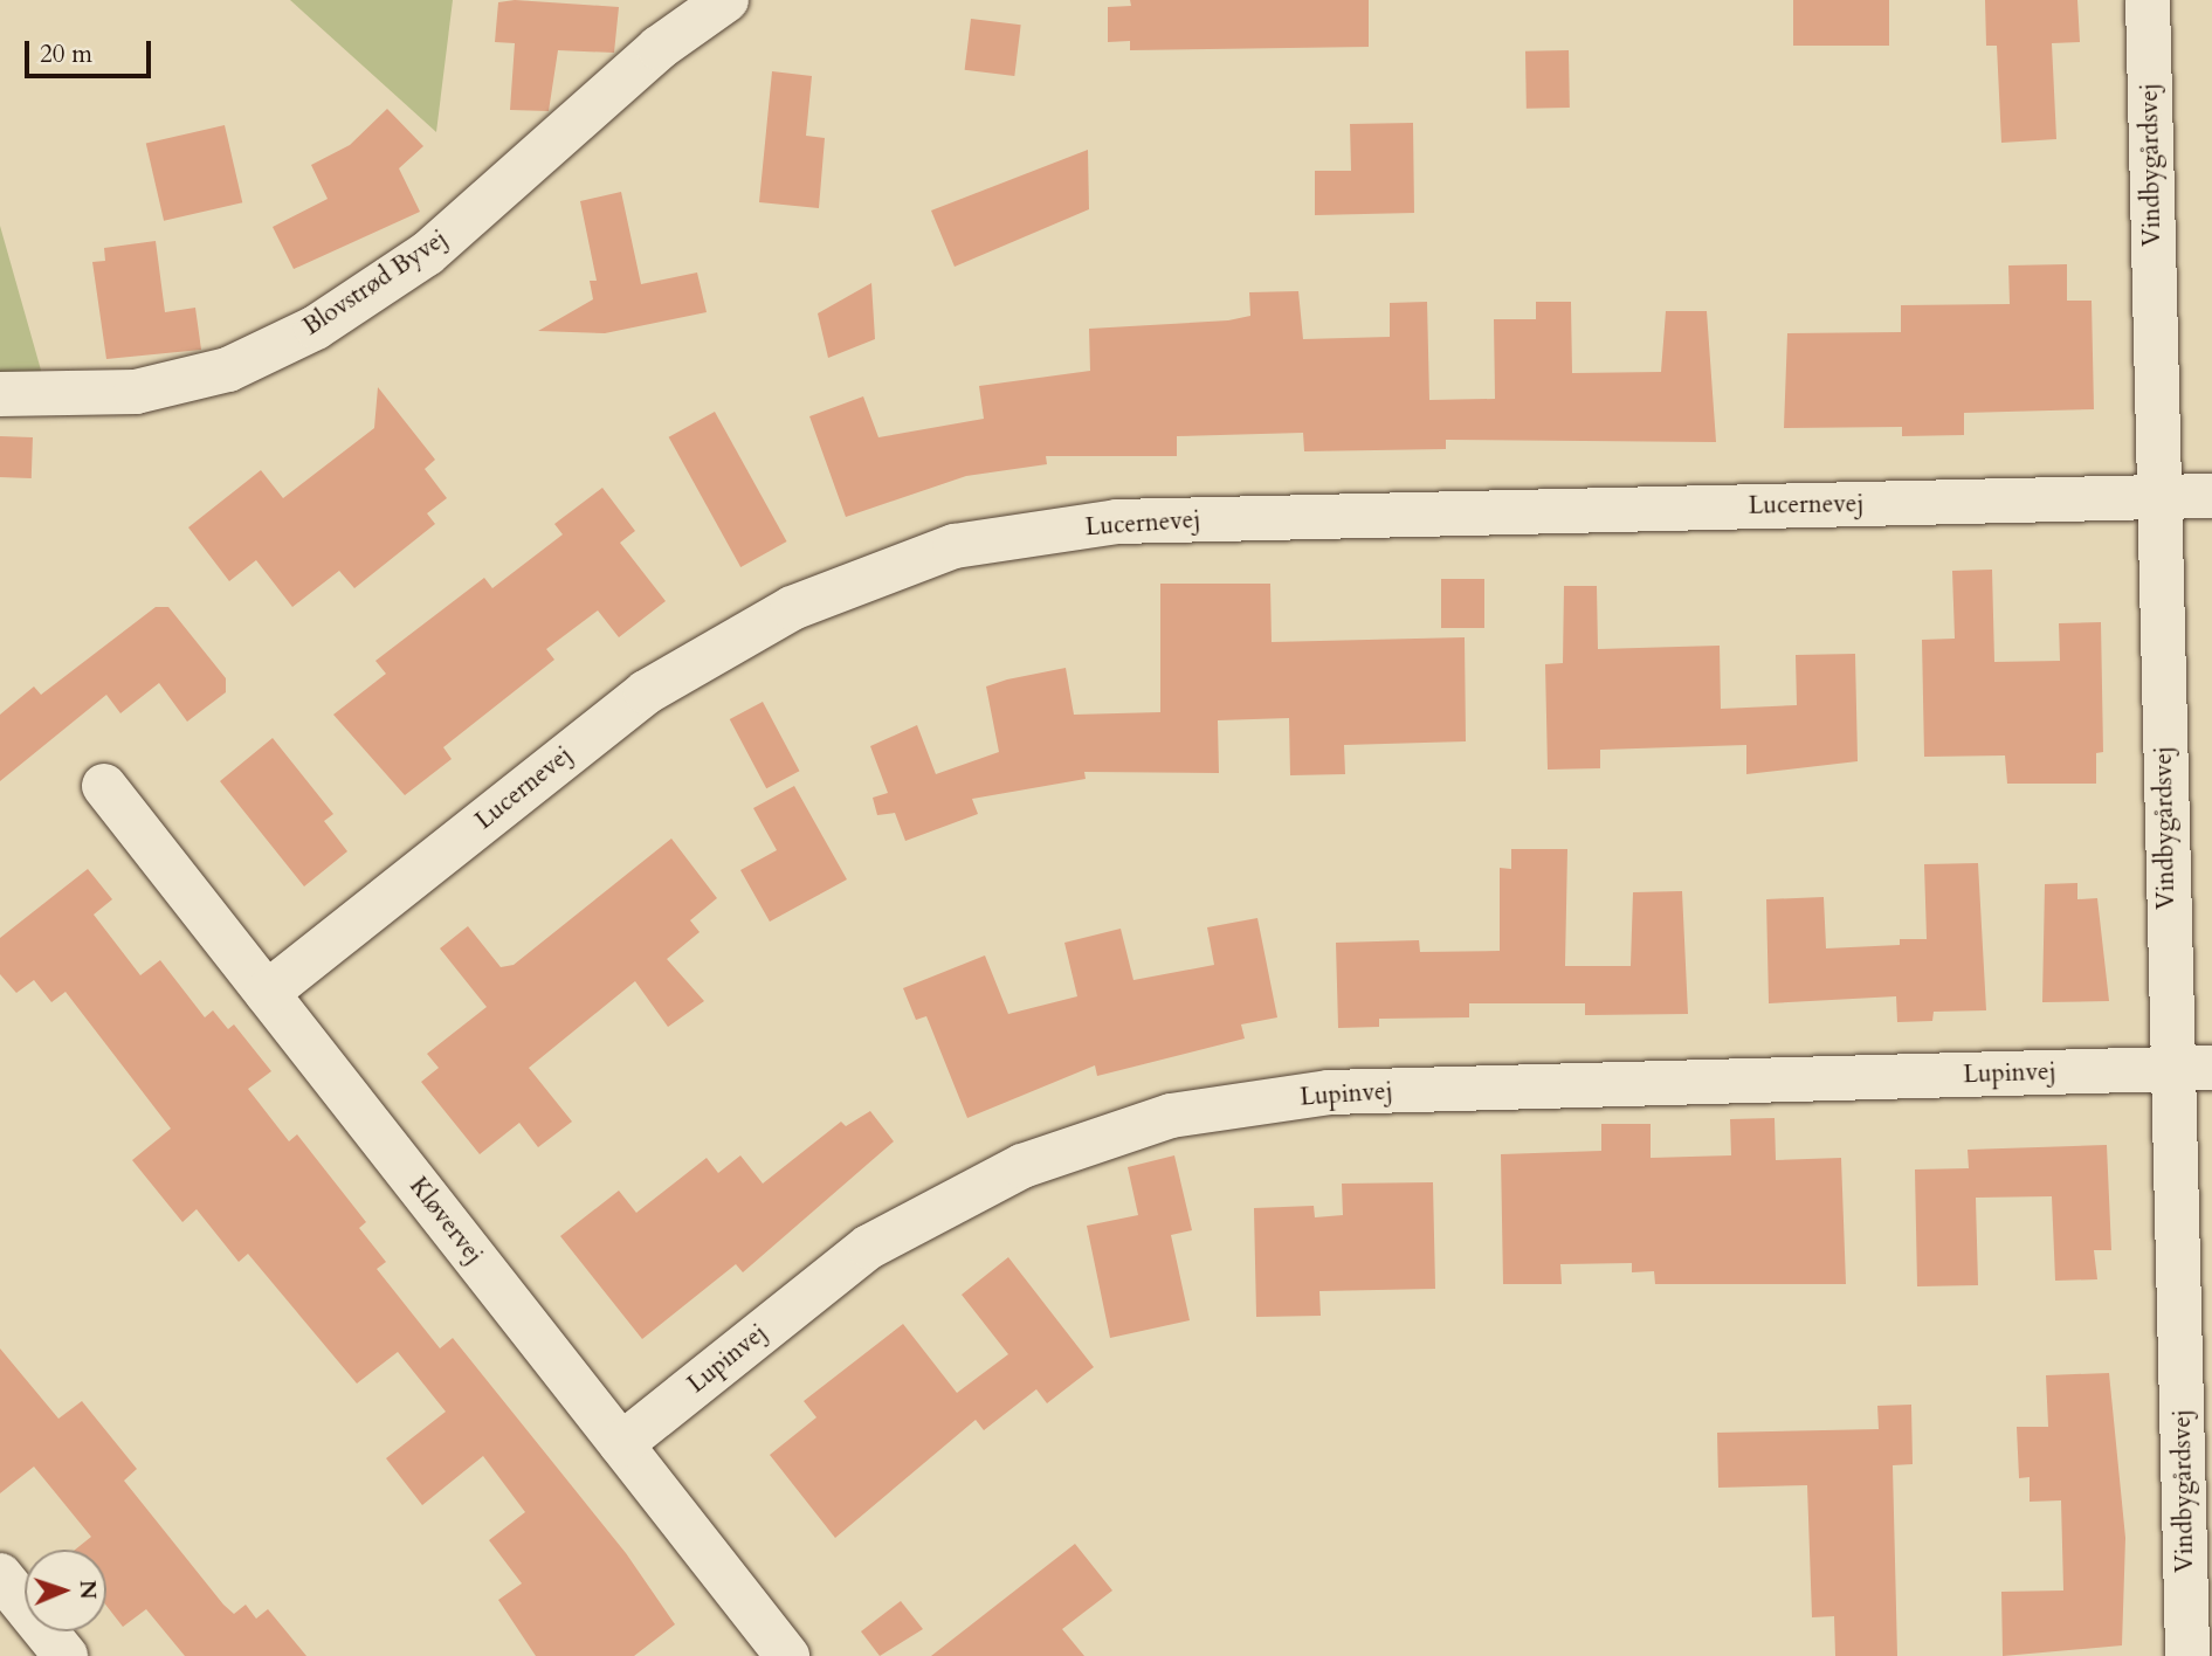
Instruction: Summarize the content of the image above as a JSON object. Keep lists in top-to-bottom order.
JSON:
{
  "streets": {
    "street": [
      "Vindbygårdsvej",
      "Blovstrød Byvej",
      "Lucernevej",
      "Lupinvej",
      "Kløvervej"
    ]
  },
  "crossings": [
    ["Vindbygårdsvej", "Lucernevej"],
    ["Vindbygårdsvej", "Lupinvej"],
    ["Lucernevej", "Kløvervej"],
    ["Lupinvej", "Kløvervej"]
  ],
  "scale_bar": "20 m",
  "north": "right"
}
